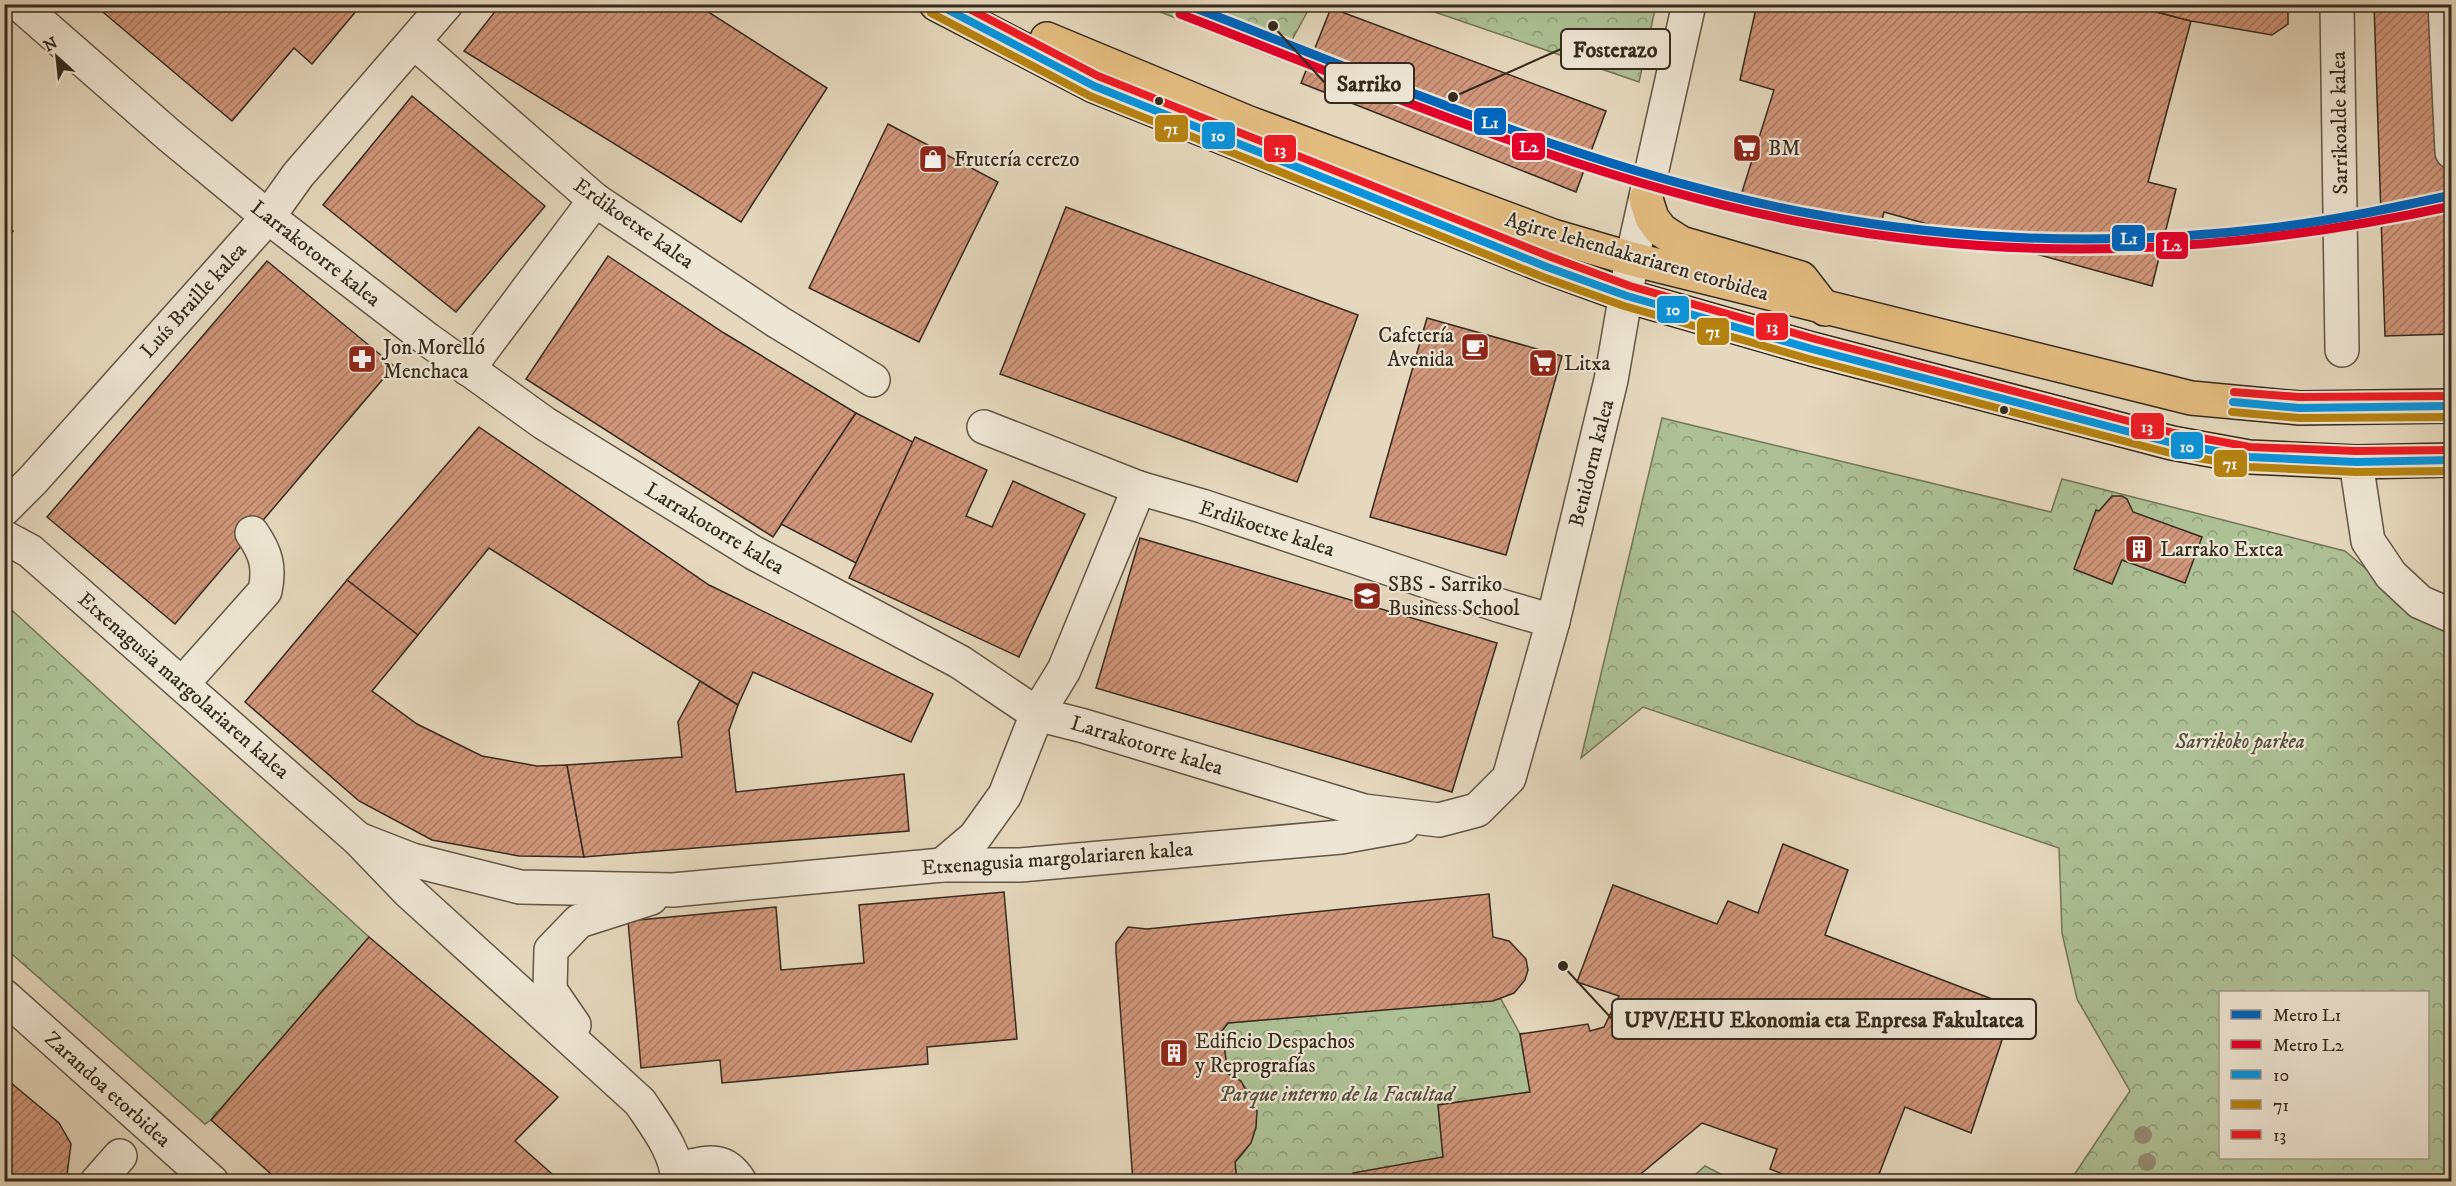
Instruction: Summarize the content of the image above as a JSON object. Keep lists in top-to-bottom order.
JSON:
{
  "streets": {
    "main road": ["Agirre lehendakariaren etorbidea"],
    "street": [
      "Sarrikoalde kalea",
      "Erdikoetxe kalea",
      "Larrakotorre kalea",
      "Luís Braille kalea",
      "Benidorm kalea",
      "Etxenagusia margolariaren kalea",
      "Zarandoa etorbidea"
    ]
  },
  "crossings": [
    ["Erdikoetxe kalea", "Luís Braille kalea"],
    ["Erdikoetxe kalea", "Benidorm kalea"],
    ["Larrakotorre kalea", "Luís Braille kalea"],
    ["Larrakotorre kalea", "Benidorm kalea"],
    ["Larrakotorre kalea", "Etxenagusia margolariaren kalea"],
    ["Agirre lehendakariaren etorbidea", "Benidorm kalea"]
  ],
  "parks": ["Sarrikoko parkea", "Parque interno de la Facultad"],
  "places": {
    "other": ["Sarriko", "Fosterazo", "UPV/EHU Ekonomia eta Enpresa Fakultatea"],
    "supermarket": ["BM", "Litxa"],
    "shop": ["Frutería cerezo"],
    "cafe": ["Cafetería Avenida"],
    "pharmacy": ["Jon Morelló Menchaca"],
    "building": ["Larrako Extea", "Edificio Despachos y Reprografías"],
    "school or university": ["SBS - Sarriko Business School"]
  },
  "lines": [
    "metro line L1",
    "transit line 10",
    "transit line 13",
    "transit line 71",
    "metro line L2"
  ],
  "legend": [
    "Metro L1",
    "Metro L2",
    "10",
    "71",
    "13"
  ],
  "north": "top left"
}
